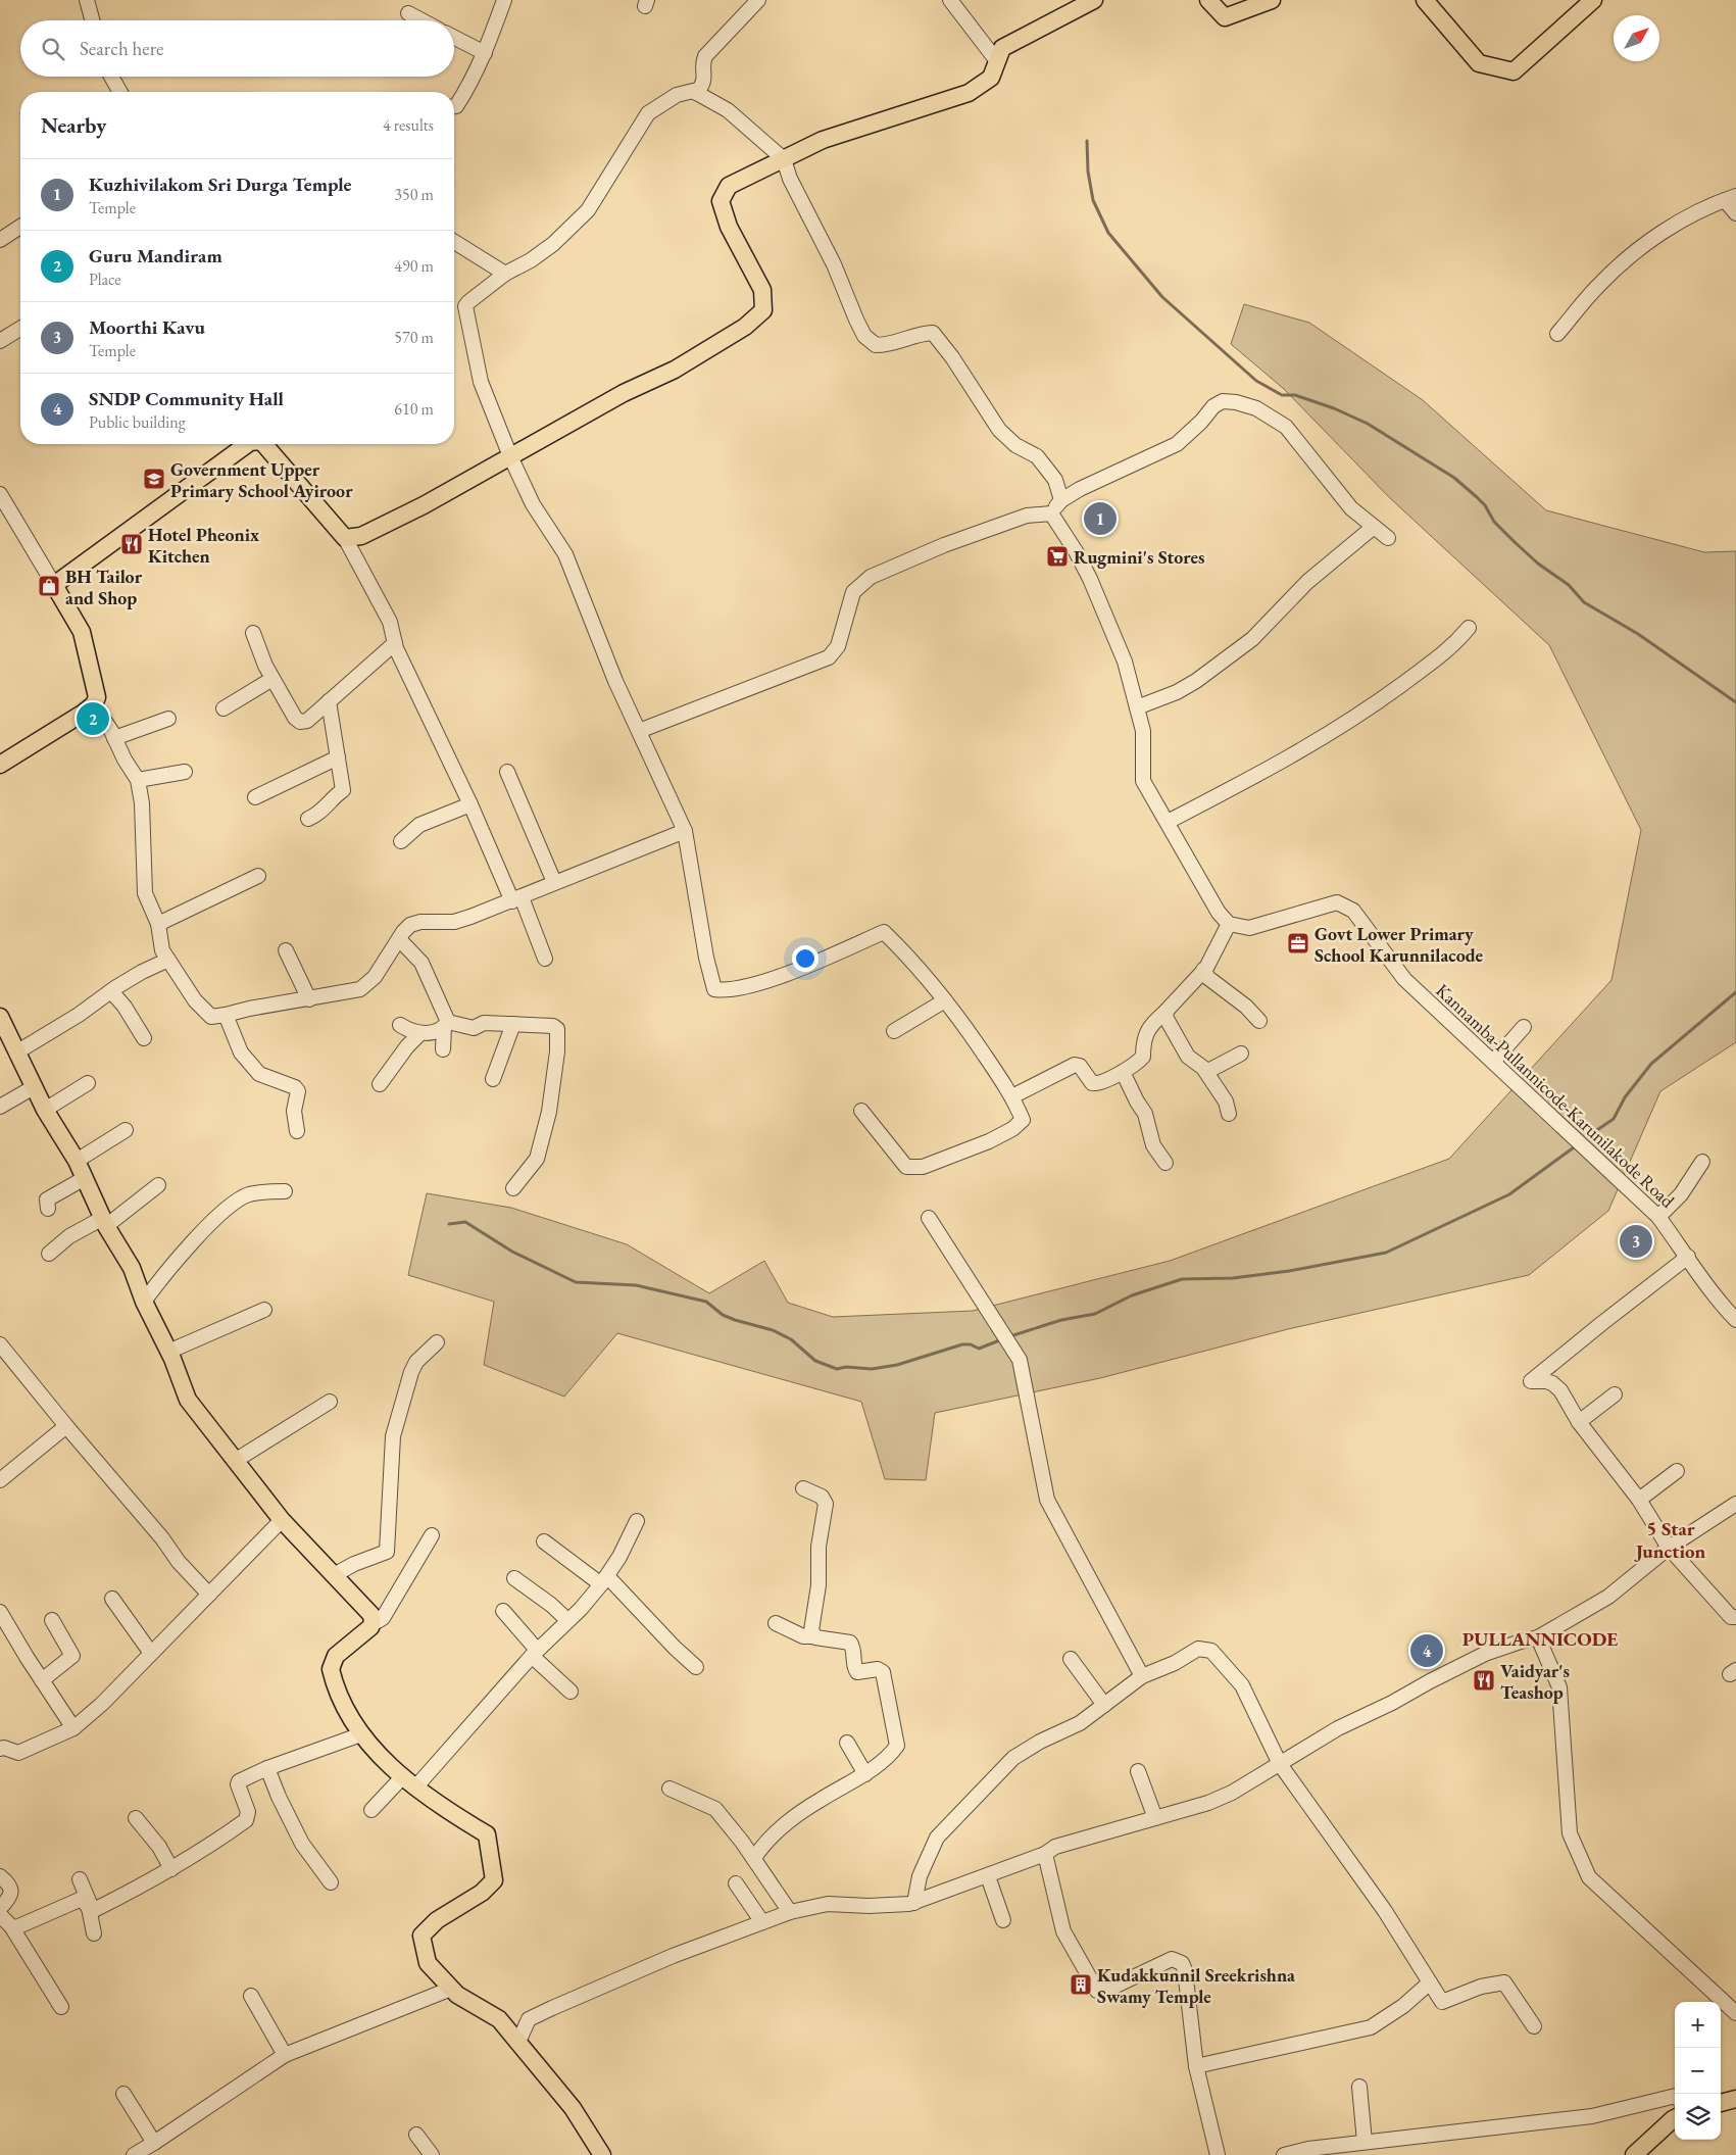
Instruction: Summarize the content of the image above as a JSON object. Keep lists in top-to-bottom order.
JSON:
{
  "streets": {
    "street": ["Kannamba-Pullannicode-Karunilakode Road"]
  },
  "districts": ["5 Star Junction", "PULLANNICODE"],
  "places": {
    "school or university": ["Government Upper Primary School Ayiroor"],
    "restaurant": ["Hotel Pheonix Kitchen", "Vaidyar's Teashop"],
    "supermarket": ["Rugmini's Stores"],
    "shop": ["BH Tailor and Shop"],
    "office": ["Govt Lower Primary School Karunnilacode"],
    "building": ["Kudakkunnil Sreekrishna Swamy Temple"]
  },
  "north": "top right",
  "page": {
    "search": "Search here",
    "heading": ["Nearby", "4 results"],
    "list": [
      {
        "mark": "1",
        "name": "Kuzhivilakom Sri Durga Temple",
        "note": "Temple",
        "value": "350 m"
      },
      {
        "mark": "2",
        "name": "Guru Mandiram",
        "note": "Place",
        "value": "490 m"
      },
      {
        "mark": "3",
        "name": "Moorthi Kavu",
        "note": "Temple",
        "value": "570 m"
      },
      {
        "mark": "4",
        "name": "SNDP Community Hall",
        "note": "Public building",
        "value": "610 m"
      }
    ],
    "pins": [
      "1",
      "2",
      "3",
      "4"
    ],
    "map_buttons": ["+", "−"]
  }
}
